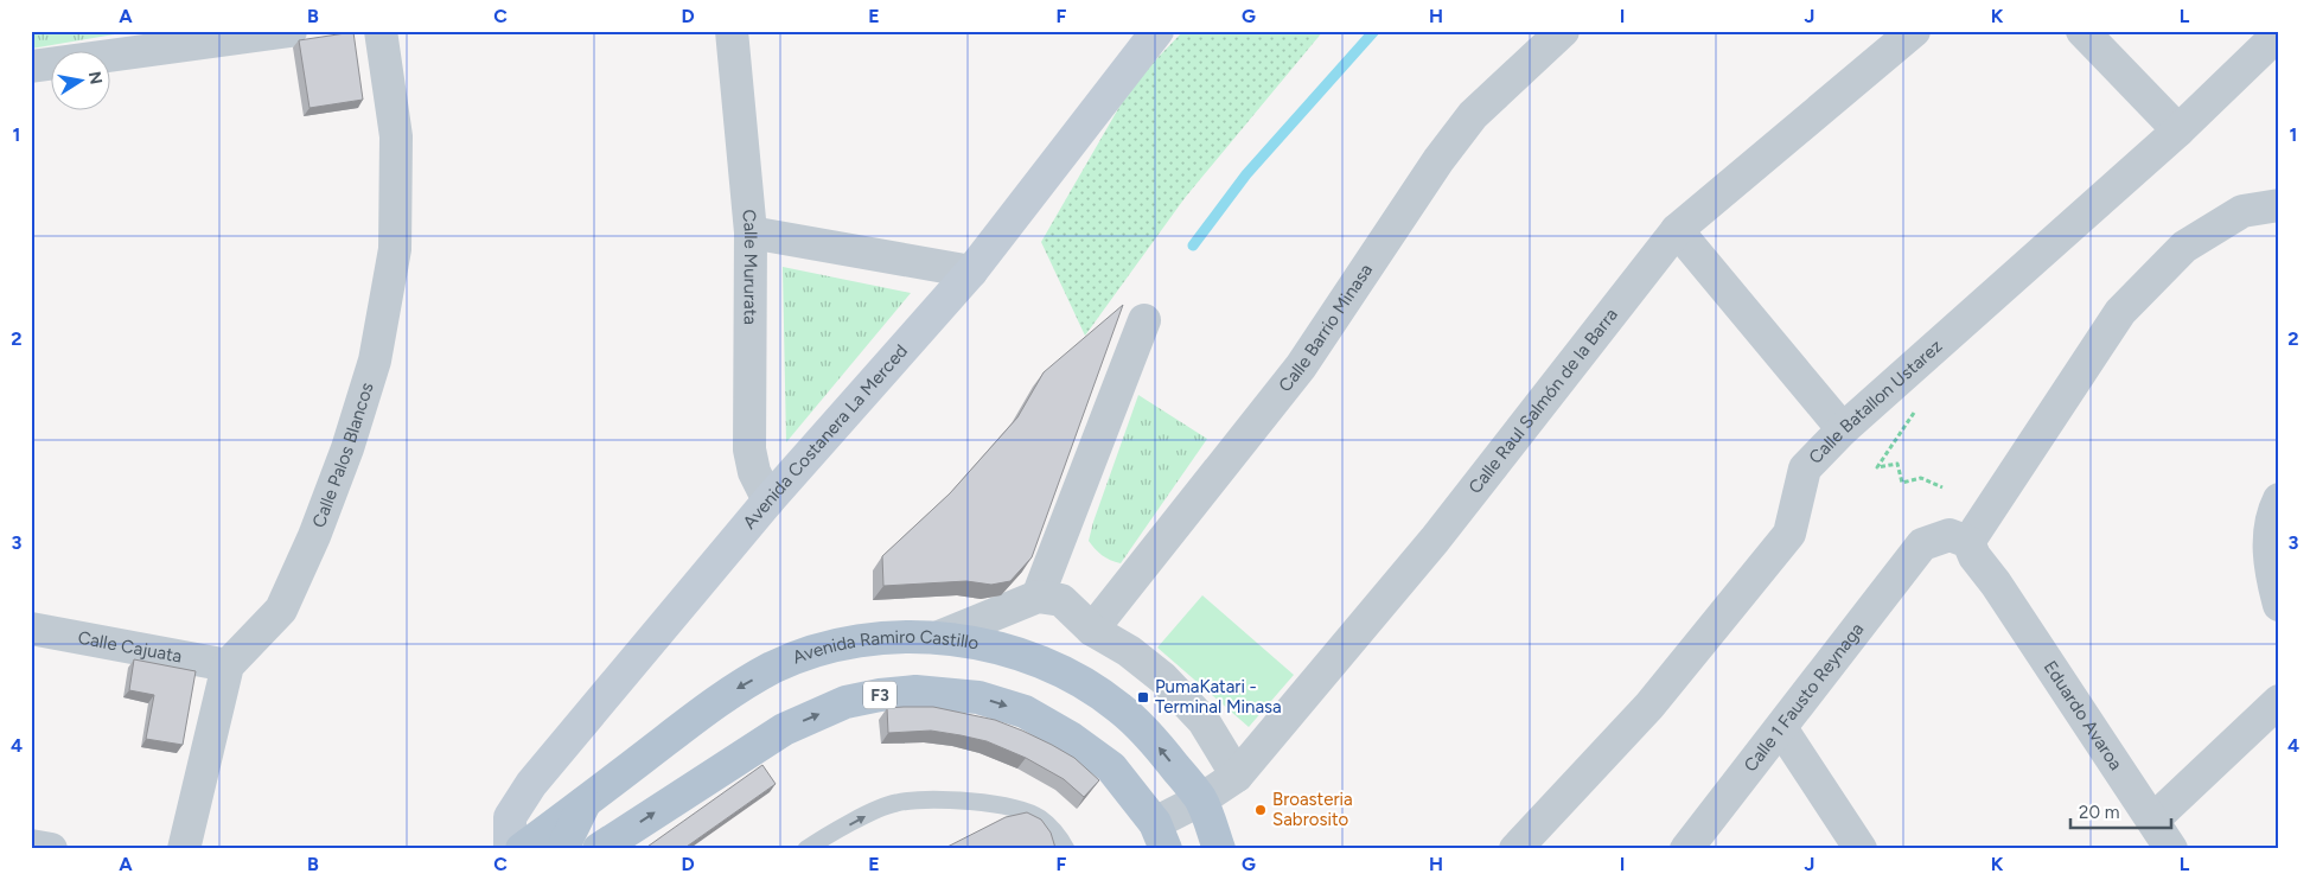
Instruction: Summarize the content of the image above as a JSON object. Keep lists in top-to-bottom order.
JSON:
{
  "streets": {
    "main road": ["Avenida Costanera La Merced", "Avenida Ramiro Castillo", "F3"],
    "street": [
      "Calle Mururata",
      "Calle Barrio Minasa",
      "Calle Raul Salmón de la Barra",
      "Calle Batallon Ustarez",
      "Calle Palos Blancos",
      "Calle Cajuata",
      "Calle 1 Fausto Reynaga",
      "Eduardo Avaroa"
    ]
  },
  "crossings": [
    ["Calle Mururata", "Avenida Costanera La Merced"],
    ["Calle Raul Salmón de la Barra", "Avenida Ramiro Castillo"],
    ["Calle Raul Salmón de la Barra", "F3"],
    ["Calle Palos Blancos", "Calle Cajuata"],
    ["Calle 1 Fausto Reynaga", "Eduardo Avaroa"]
  ],
  "one_way": ["Avenida Ramiro Castillo"],
  "places": {
    "transit": ["PumaKatari - Terminal Minasa"],
    "other": ["Broasteria Sabrosito"]
  },
  "scale_bar": "20 m",
  "north": "right",
  "grid": {
    "columns": [
      "A",
      "B",
      "C",
      "D",
      "E",
      "F",
      "G",
      "H",
      "I",
      "J",
      "K",
      "L"
    ],
    "rows": [
      "1",
      "2",
      "3",
      "4"
    ]
  }
}
